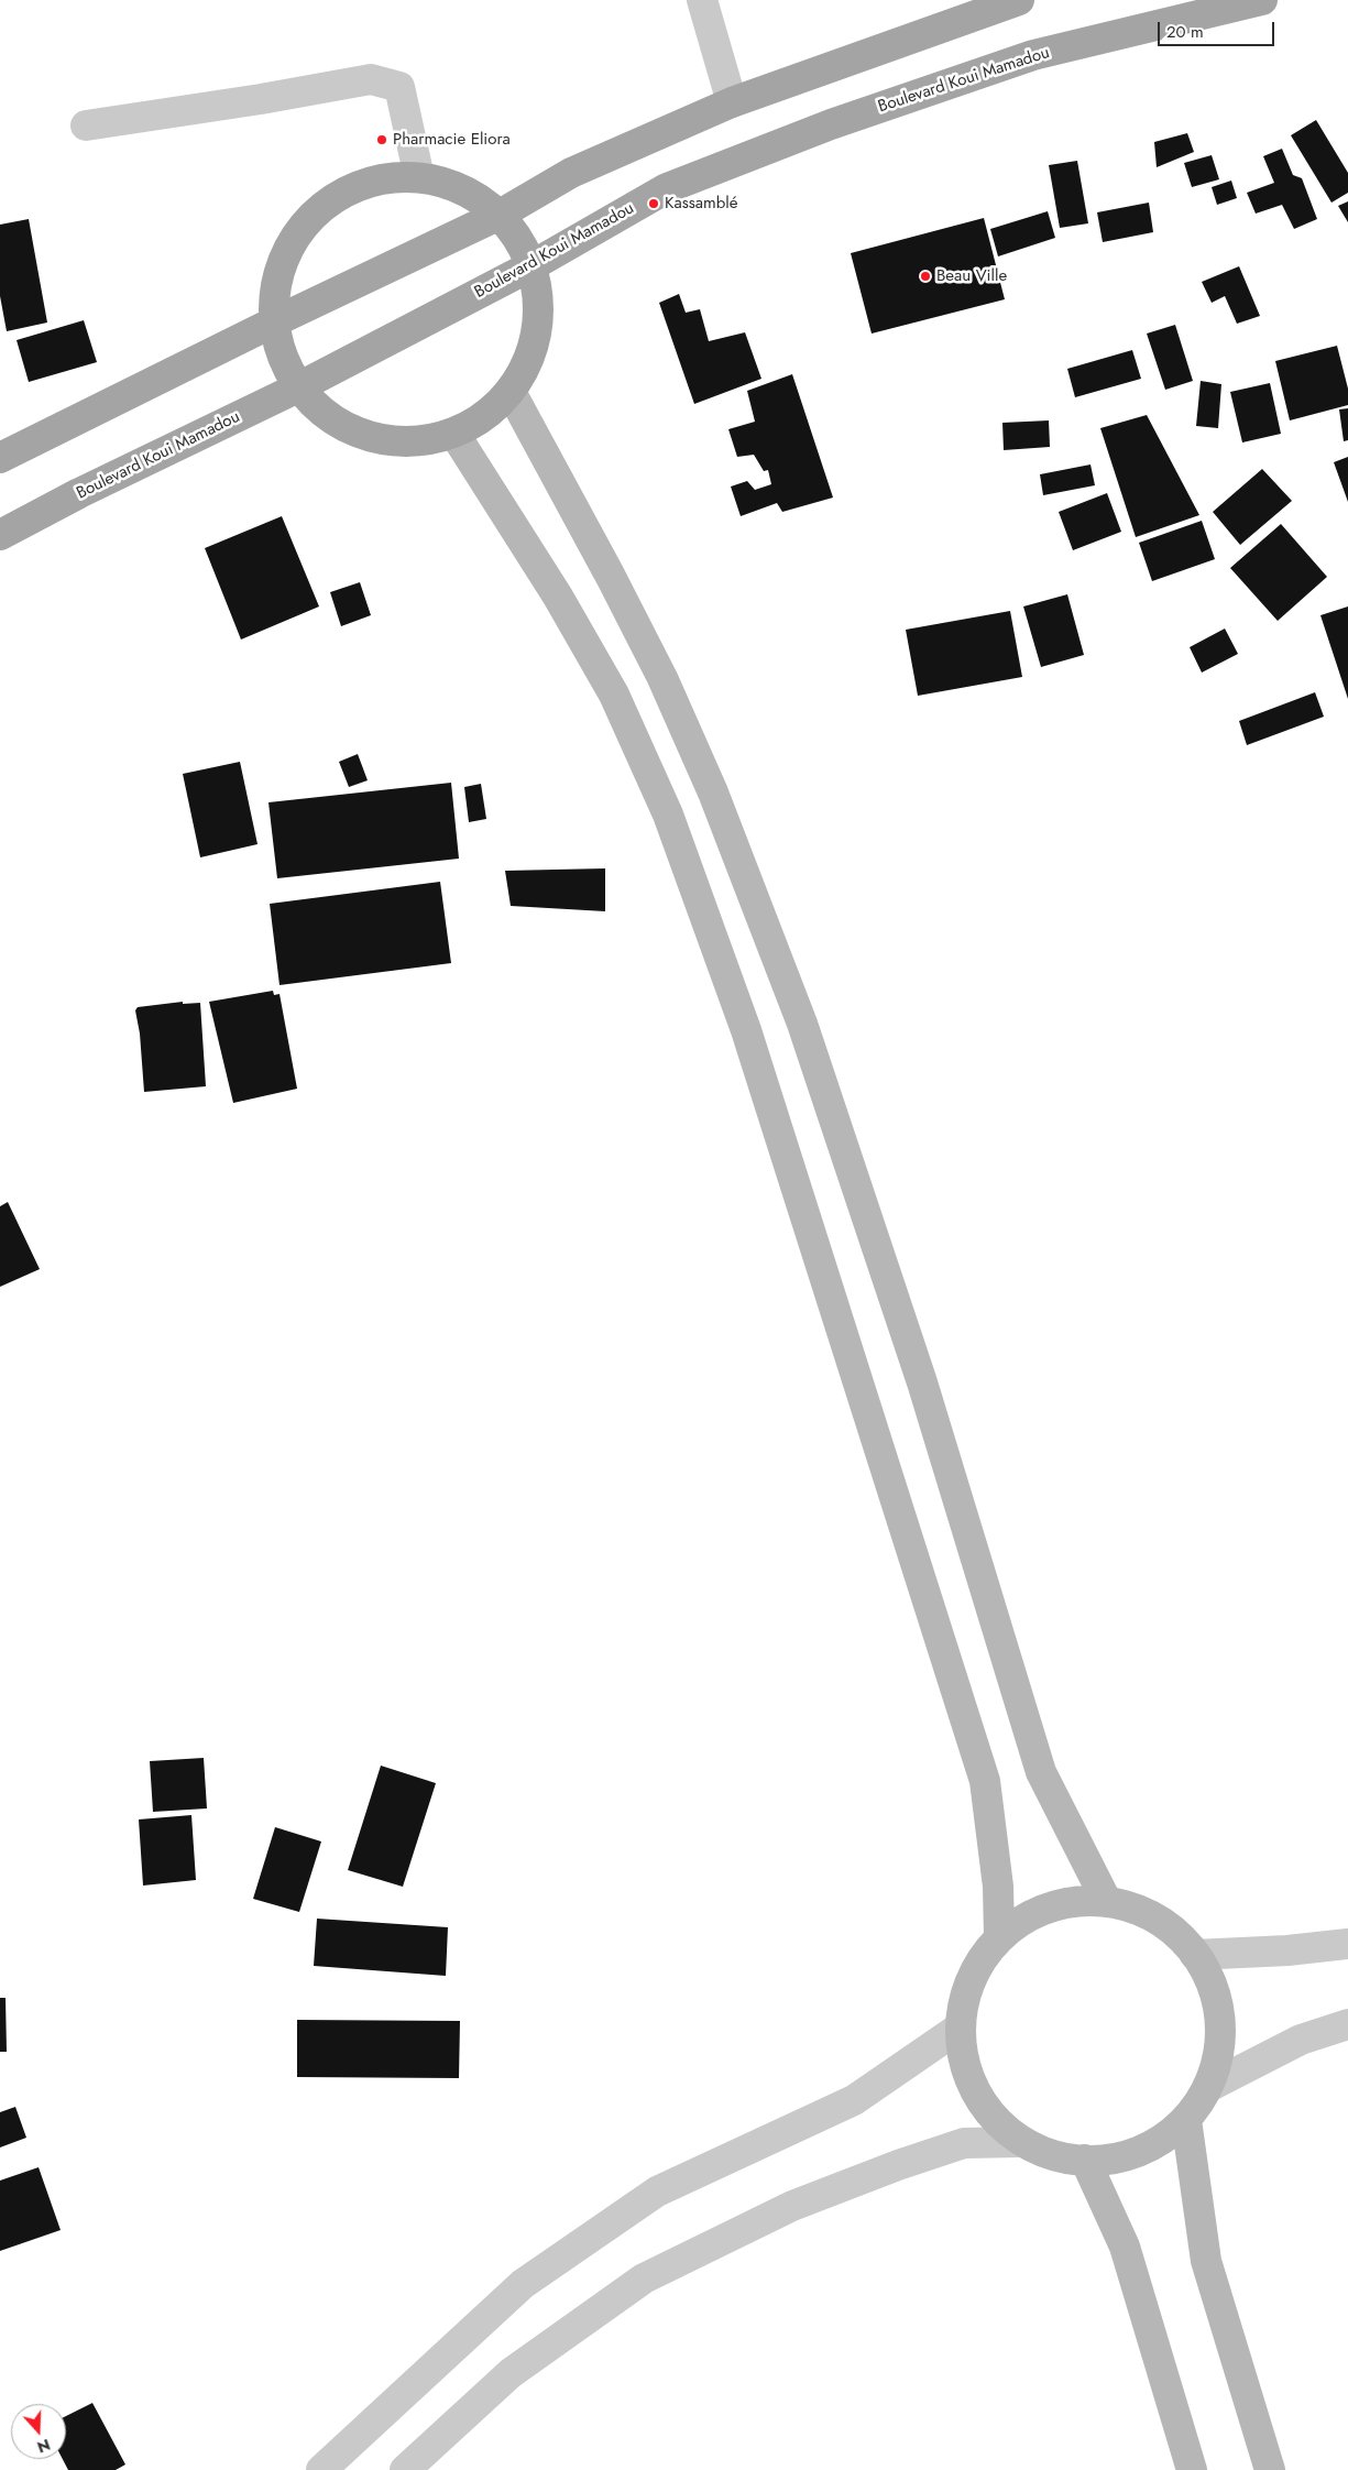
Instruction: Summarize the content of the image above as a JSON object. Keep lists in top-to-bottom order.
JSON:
{
  "streets": {
    "main road": ["Boulevard Koui Mamadou"]
  },
  "places": ["Pharmacie Eliora", "Kassamblé", "Beau Ville"],
  "scale_bar": "20 m",
  "north": "bottom"
}
